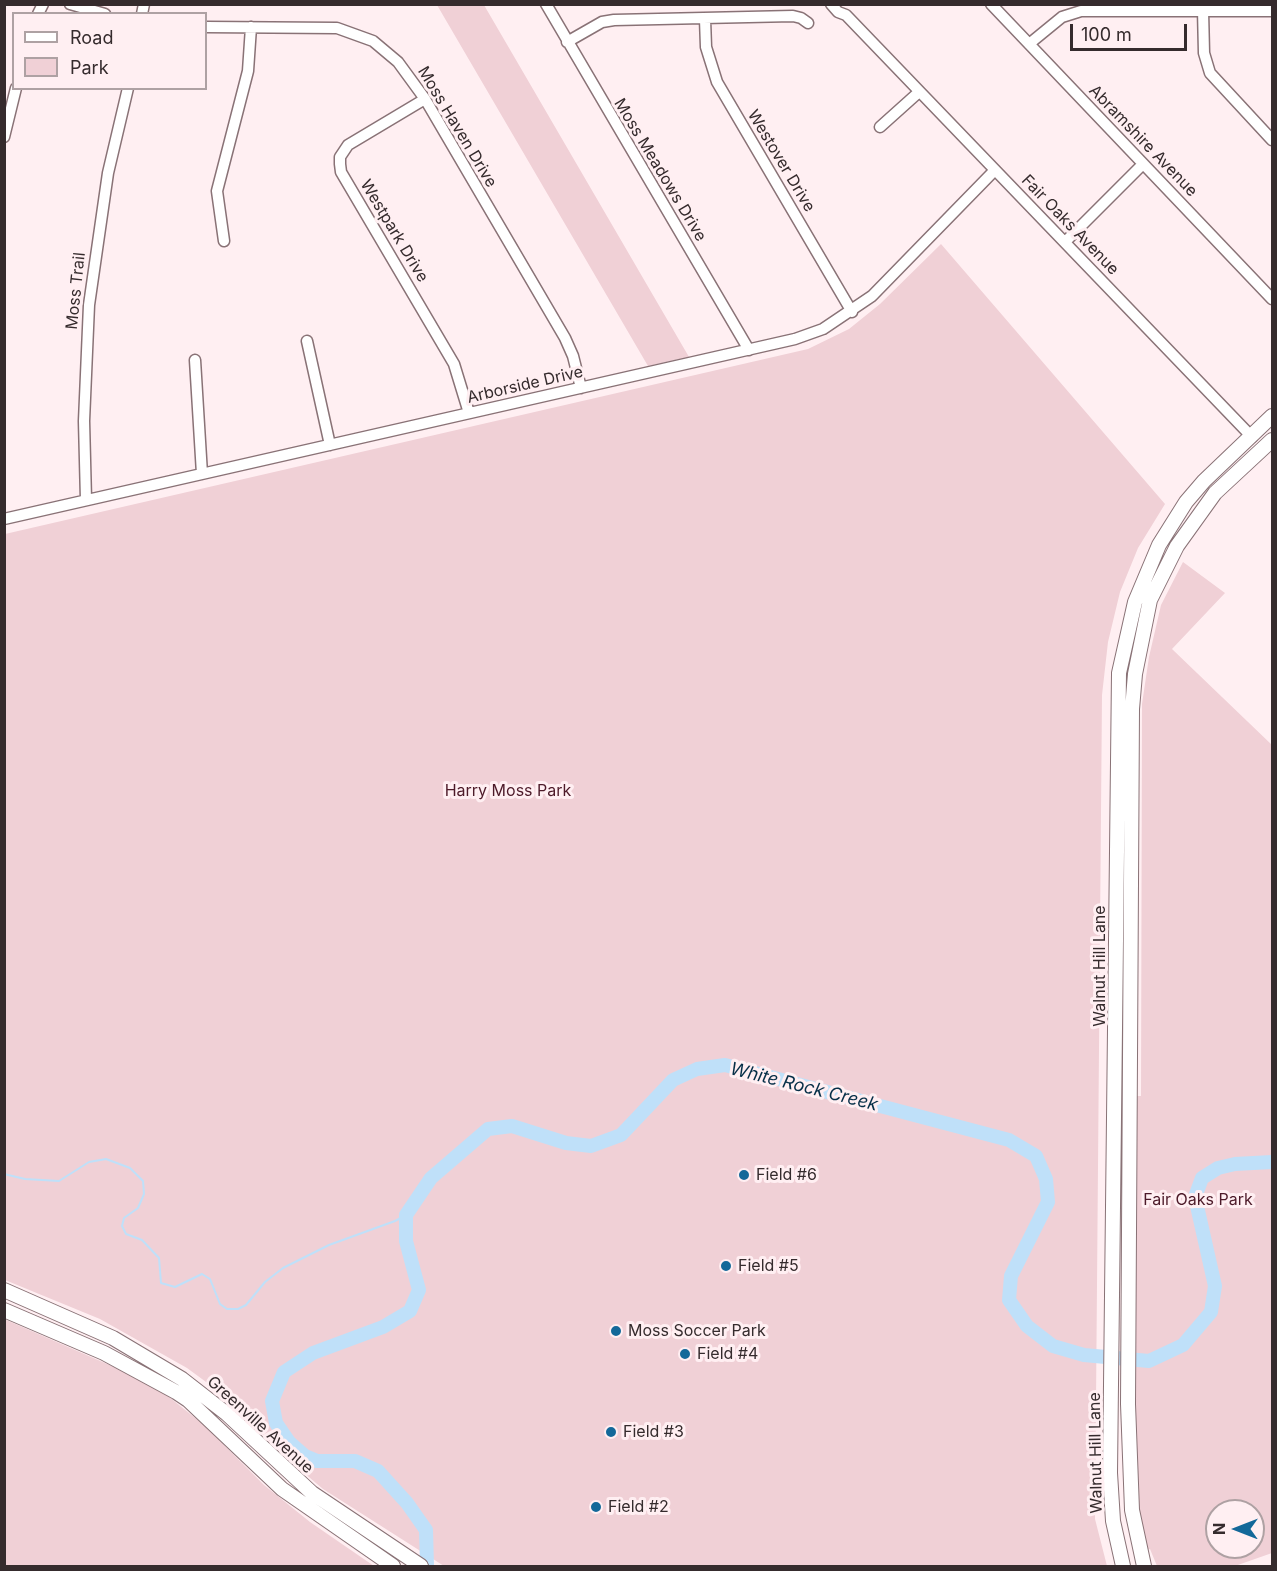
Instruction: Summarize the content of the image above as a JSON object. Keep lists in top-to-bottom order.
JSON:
{
  "streets": {
    "main road": ["Fair Oaks Avenue", "Walnut Hill Lane", "Greenville Avenue"],
    "street": [
      "Moss Haven Drive",
      "Abramshire Avenue",
      "Westover Drive",
      "Moss Meadows Drive",
      "Westpark Drive",
      "Moss Trail",
      "Arborside Drive"
    ]
  },
  "crossings": [
    ["Moss Haven Drive", "Westpark Drive"],
    ["Moss Haven Drive", "Arborside Drive"],
    ["Westover Drive", "Arborside Drive"],
    ["Moss Meadows Drive", "Arborside Drive"],
    ["Fair Oaks Avenue", "Arborside Drive"],
    ["Fair Oaks Avenue", "Walnut Hill Lane"],
    ["Westpark Drive", "Arborside Drive"],
    ["Moss Trail", "Arborside Drive"]
  ],
  "water": ["White Rock Creek"],
  "parks": ["Harry Moss Park", "Fair Oaks Park"],
  "places": [
    "Field #6",
    "Field #5",
    "Moss Soccer Park",
    "Field #4",
    "Field #3",
    "Field #2"
  ],
  "legend": ["Road", "Park"],
  "scale_bar": "100 m",
  "north": "left"
}
